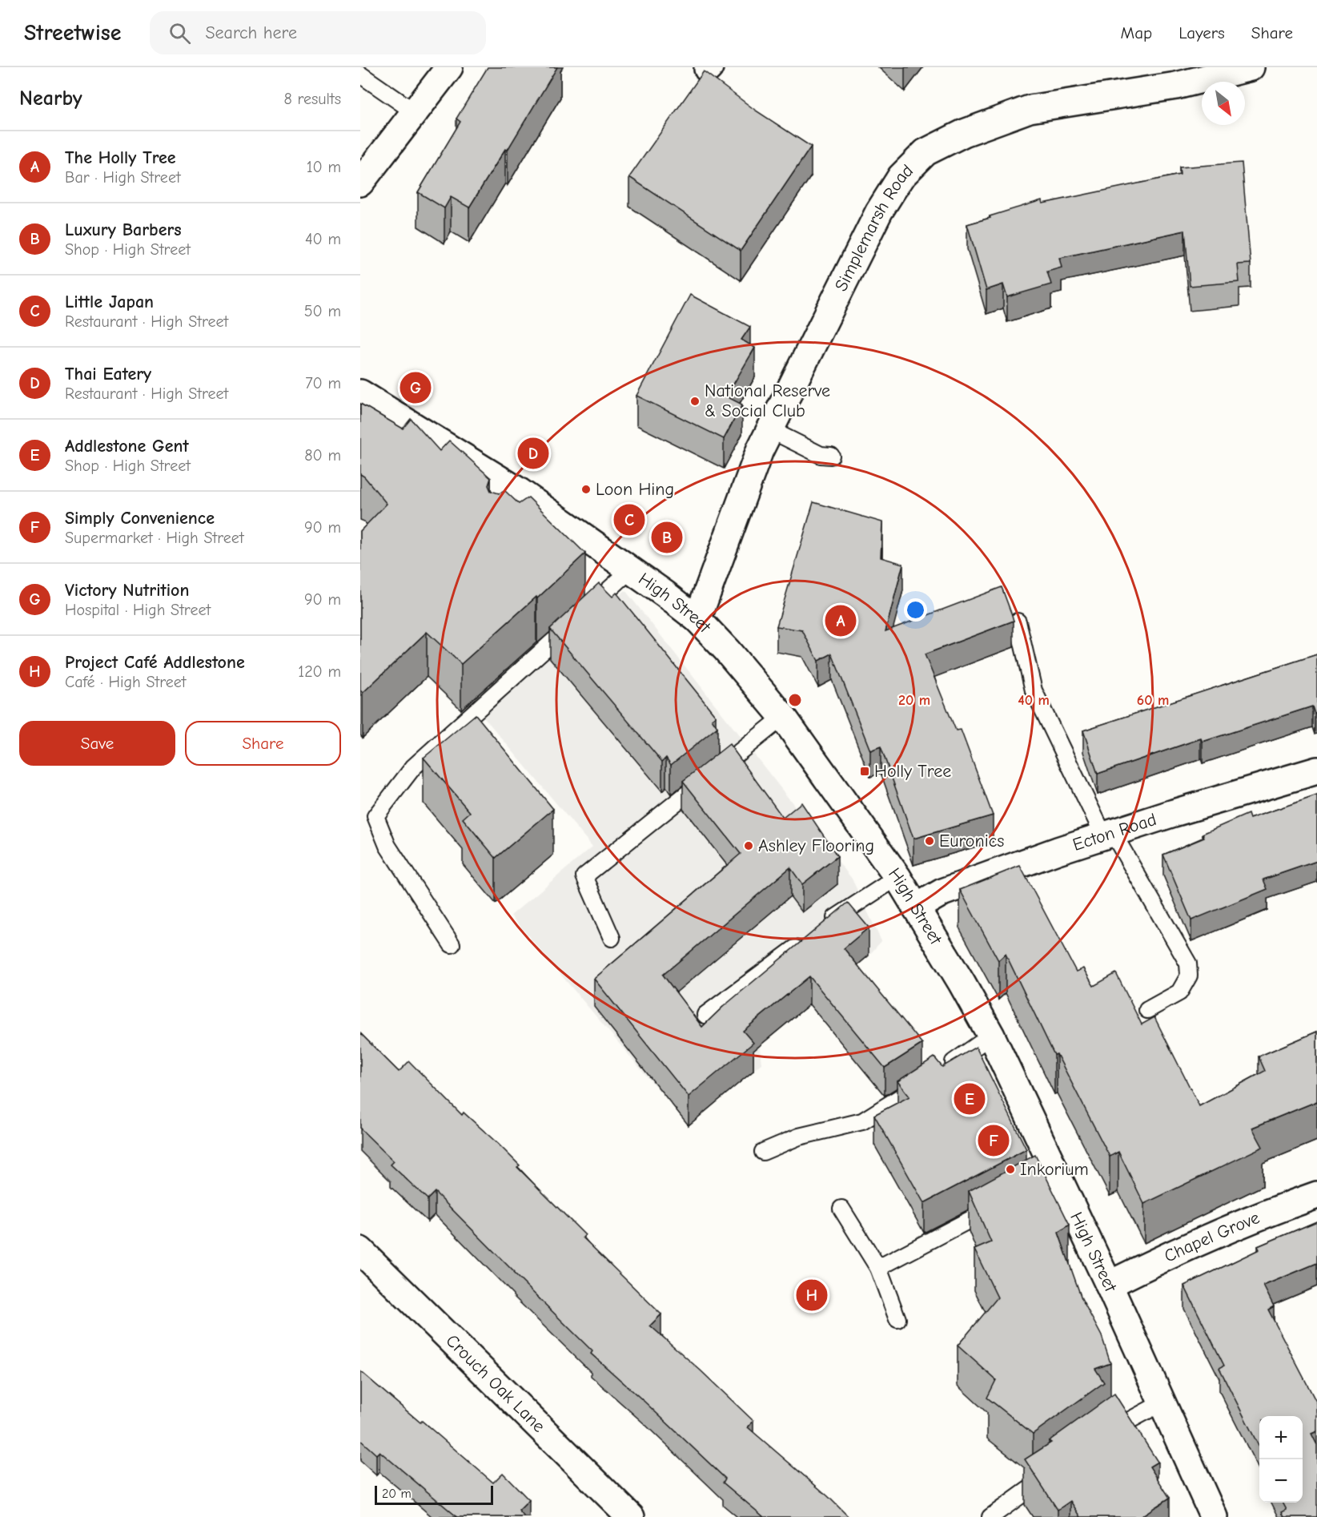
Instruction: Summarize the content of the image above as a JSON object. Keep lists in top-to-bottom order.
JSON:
{
  "streets": {
    "street": [
      "Simplemarsh Road",
      "High Street",
      "Ecton Road",
      "Chapel Grove",
      "Crouch Oak Lane"
    ]
  },
  "crossings": [
    ["Simplemarsh Road", "High Street"],
    ["High Street", "Ecton Road"],
    ["High Street", "Chapel Grove"]
  ],
  "places": {
    "other": [
      "National Reserve & Social Club",
      "Loon Hing",
      "Euronics",
      "Ashley Flooring",
      "Inkorium"
    ],
    "transit": ["Holly Tree"]
  },
  "scale_bar": "20 m",
  "north": "bottom right",
  "page": {
    "header": "Streetwise",
    "search": "Search here",
    "nav": ["Map", "Layers", "Share"],
    "heading": ["Nearby", "8 results"],
    "list": [
      {
        "mark": "A",
        "name": "The Holly Tree",
        "note": "Bar · High Street",
        "value": "10 m"
      },
      {
        "mark": "B",
        "name": "Luxury Barbers",
        "note": "Shop · High Street",
        "value": "40 m"
      },
      {
        "mark": "C",
        "name": "Little Japan",
        "note": "Restaurant · High Street",
        "value": "50 m"
      },
      {
        "mark": "D",
        "name": "Thai Eatery",
        "note": "Restaurant · High Street",
        "value": "70 m"
      },
      {
        "mark": "E",
        "name": "Addlestone Gent",
        "note": "Shop · High Street",
        "value": "80 m"
      },
      {
        "mark": "F",
        "name": "Simply Convenience",
        "note": "Supermarket · High Street",
        "value": "90 m"
      },
      {
        "mark": "G",
        "name": "Victory Nutrition",
        "note": "Hospital · High Street",
        "value": "90 m"
      },
      {
        "mark": "H",
        "name": "Project Café Addlestone",
        "note": "Café · High Street",
        "value": "120 m"
      }
    ],
    "pins": [
      "G",
      "D",
      "C",
      "B",
      "A",
      "E",
      "F",
      "H"
    ],
    "buttons": ["Save", "Share"],
    "map_buttons": ["+", "−"],
    "scale": "20 m"
  },
  "rings": ["20 m", "40 m", "60 m"]
}
